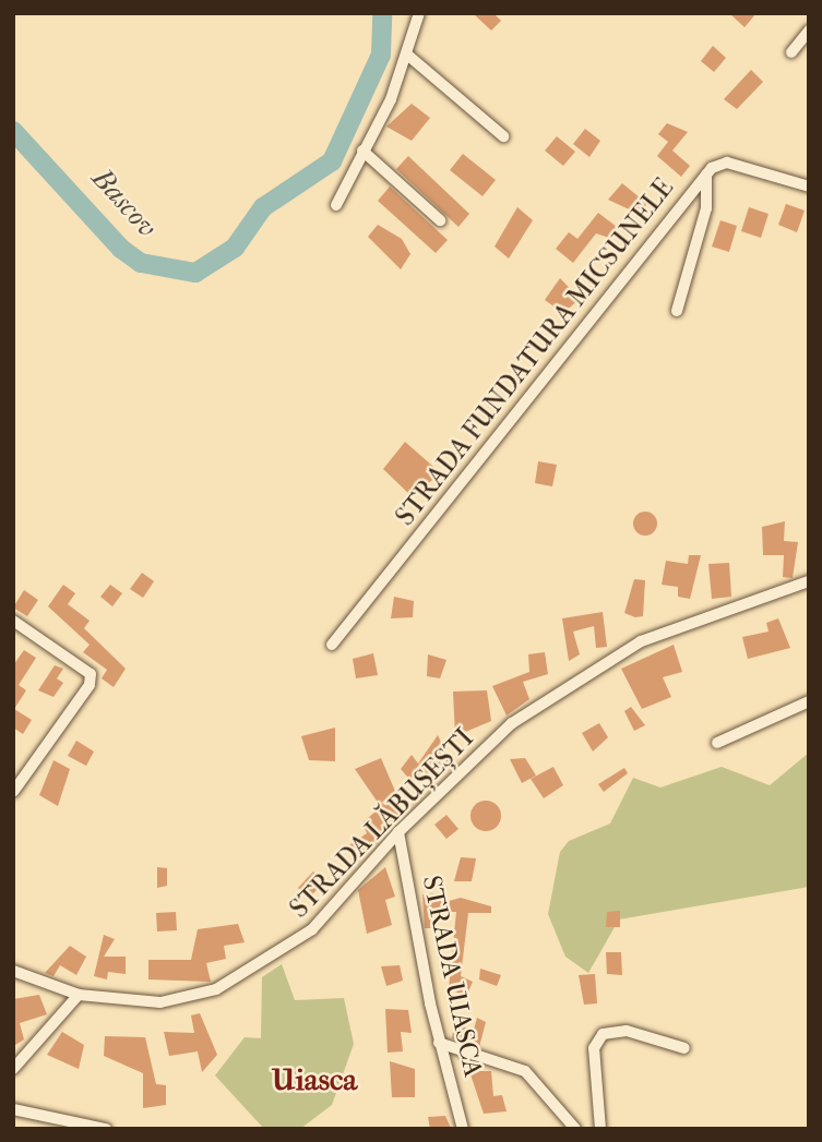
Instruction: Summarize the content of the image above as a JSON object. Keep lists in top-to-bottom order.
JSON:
{
  "streets": {
    "street": ["STRADA FUNDATURA MICSUNELE", "STRADA LĂBUȘEȘTI", "STRADA UIASCA"]
  },
  "crossings": [
    ["STRADA LĂBUȘEȘTI", "STRADA UIASCA"]
  ],
  "districts": ["Uiasca"],
  "water": ["Bascov"]
}
